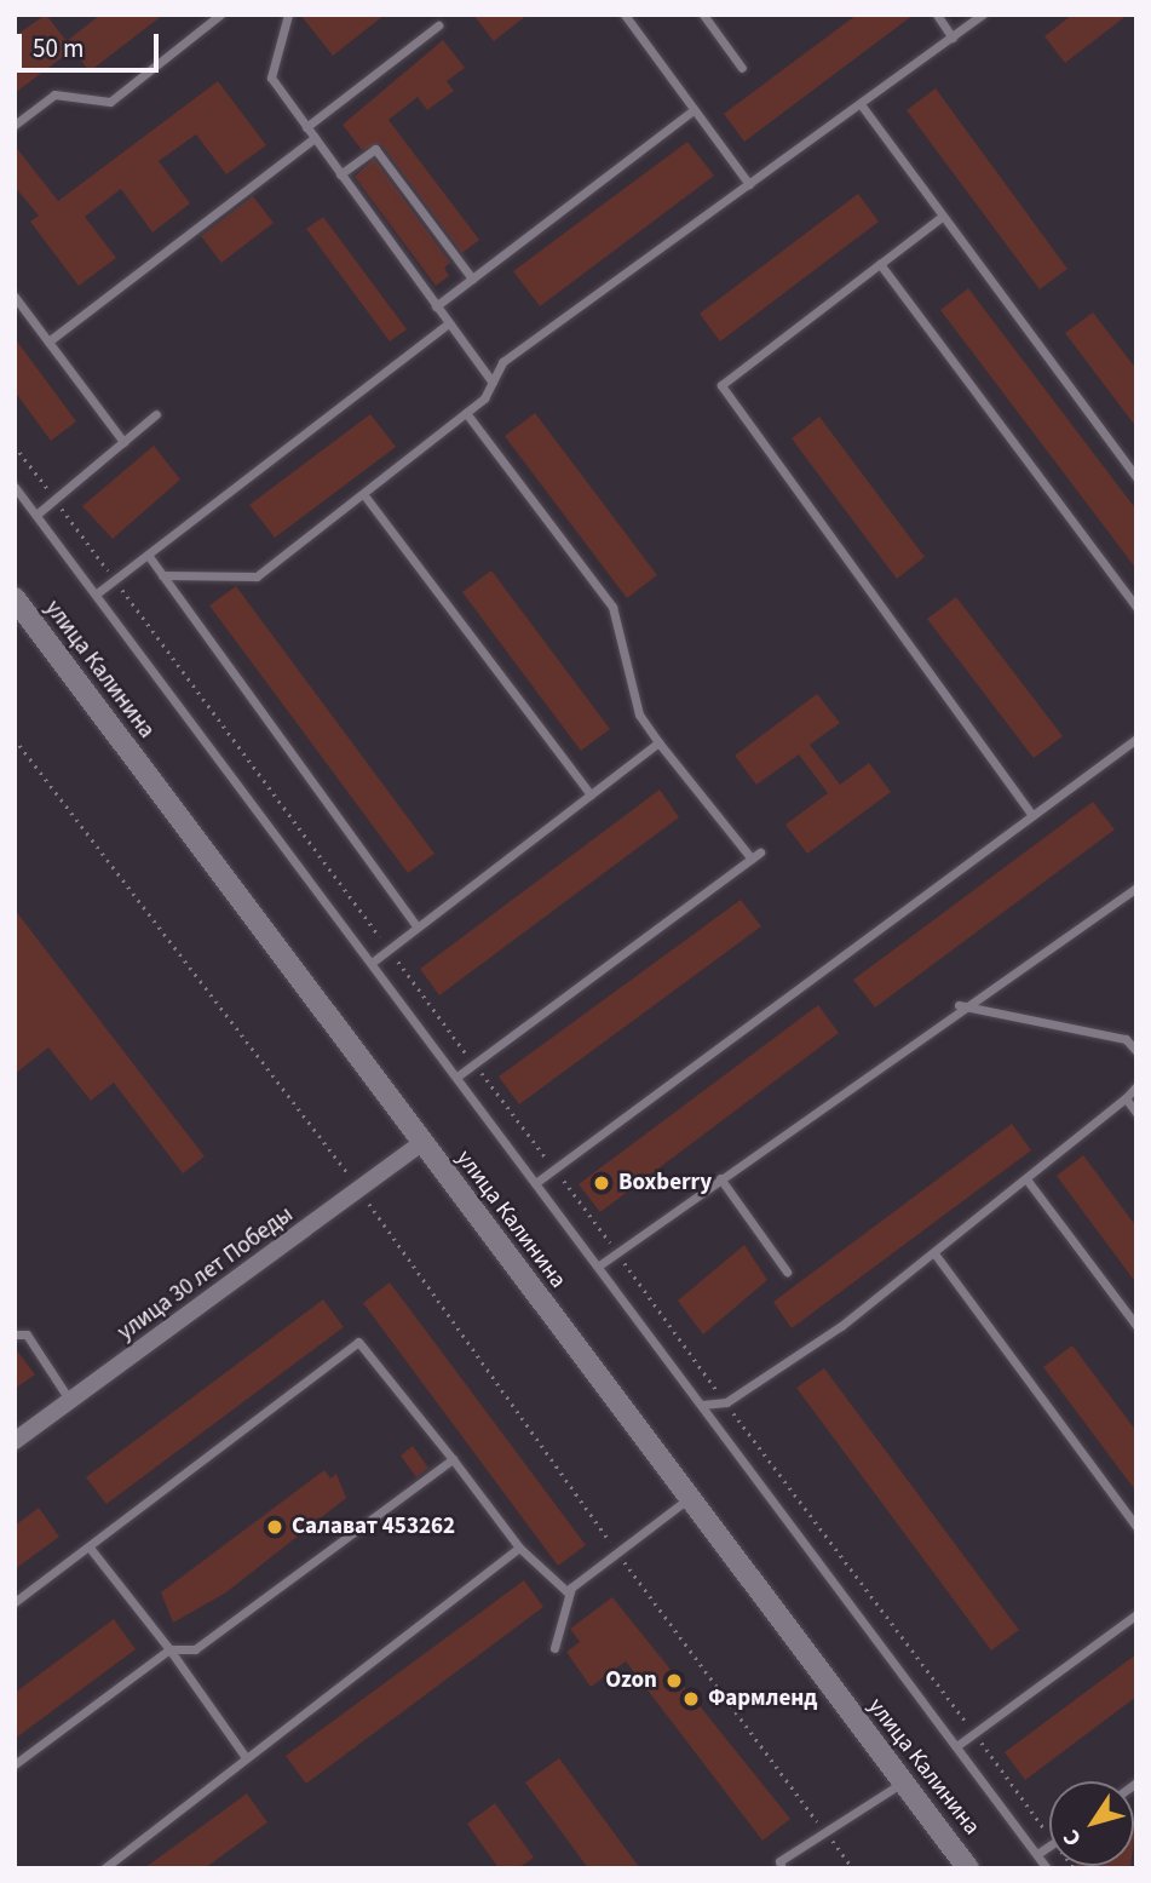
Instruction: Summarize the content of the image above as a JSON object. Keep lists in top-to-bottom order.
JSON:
{
  "streets": {
    "street": ["улица Калинина", "улица 30 лет Победы"]
  },
  "crossings": [
    ["улица Калинина", "улица 30 лет Победы"]
  ],
  "places": [
    "Boxberry",
    "Салават 453262",
    "Ozon",
    "Фармленд"
  ],
  "scale_bar": "50 m",
  "north": "bottom left"
}
